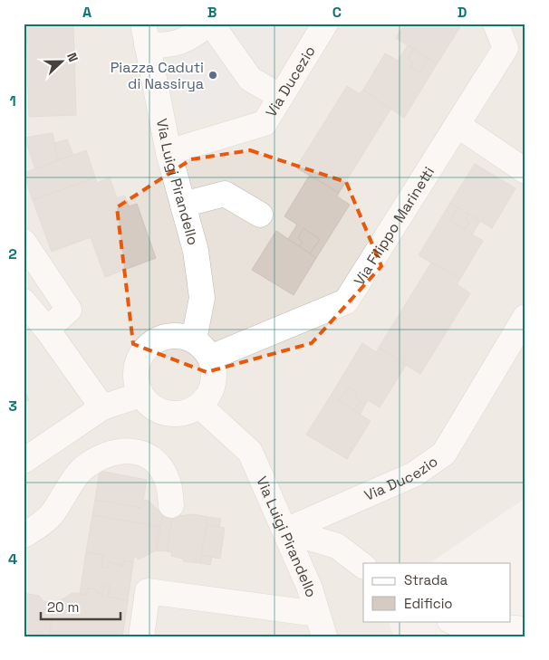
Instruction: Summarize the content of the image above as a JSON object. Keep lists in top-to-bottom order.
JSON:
{
  "streets": {
    "street": ["Via Ducezio", "Via Luigi Pirandello", "Via Filippo Marinetti"]
  },
  "crossings": [
    ["Via Ducezio", "Via Luigi Pirandello"],
    ["Via Luigi Pirandello", "Via Filippo Marinetti"]
  ],
  "places": ["Piazza Caduti di Nassirya"],
  "legend": ["Strada", "Edificio"],
  "scale_bar": "20 m",
  "north": "right",
  "grid": {
    "columns": [
      "A",
      "B",
      "C",
      "D"
    ],
    "rows": [
      "1",
      "2",
      "3",
      "4"
    ]
  }
}
